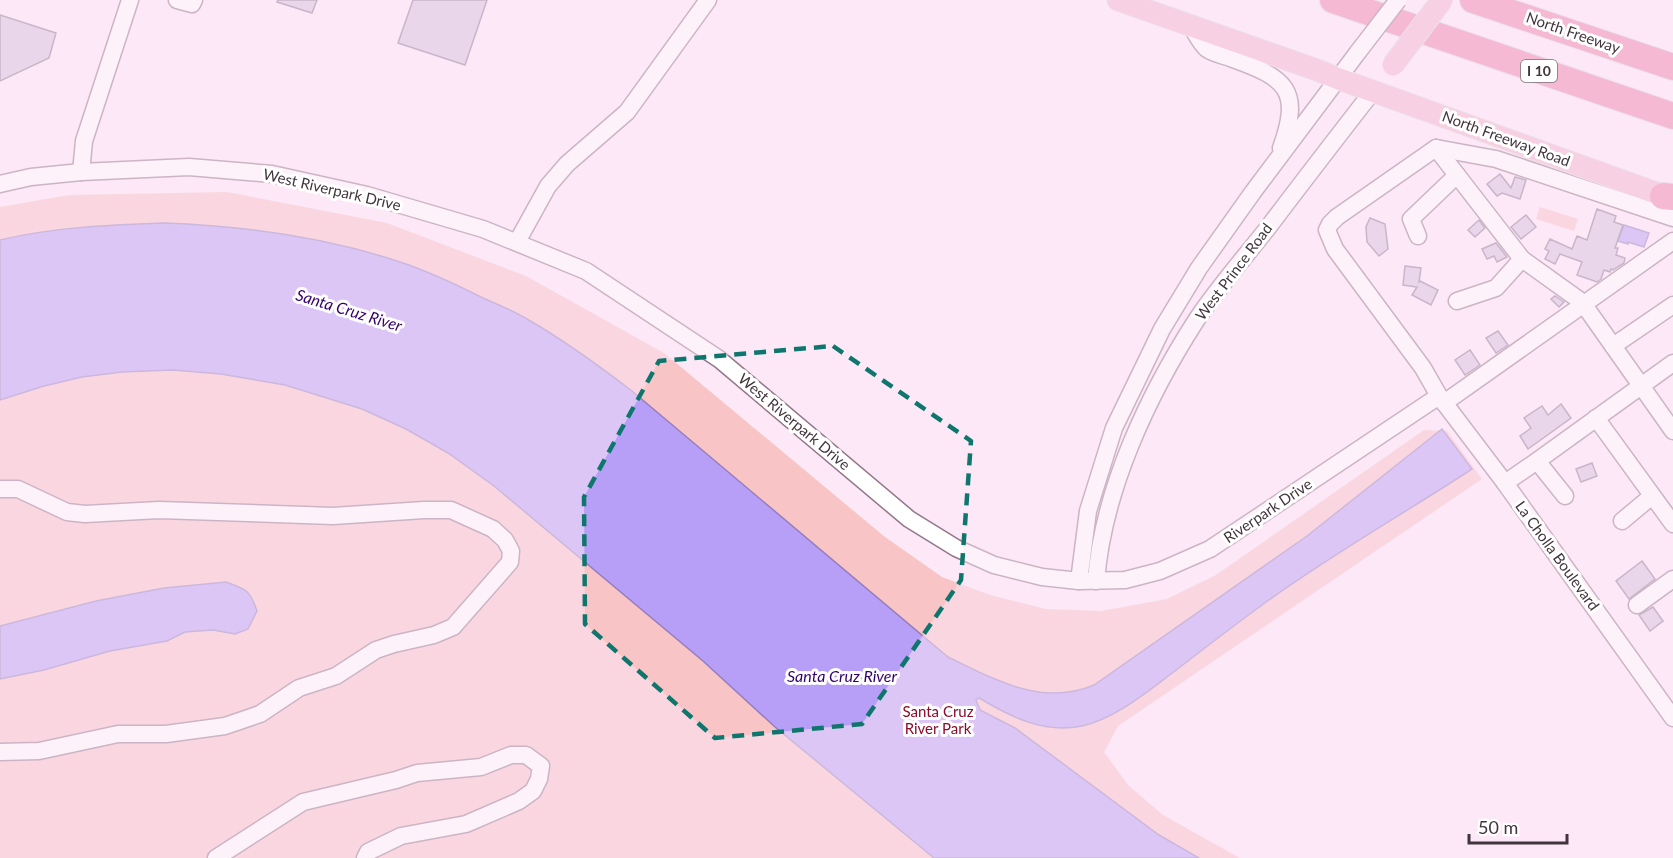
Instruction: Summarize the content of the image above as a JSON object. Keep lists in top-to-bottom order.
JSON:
{
  "streets": {
    "highway": ["North Freeway", "I 10"],
    "main road": ["North Freeway Road", "West Prince Road"],
    "street": ["West Riverpark Drive", "Riverpark Drive", "La Cholla Boulevard"]
  },
  "crossings": [
    ["North Freeway Road", "West Prince Road"],
    ["West Riverpark Drive", "West Prince Road"],
    ["West Riverpark Drive", "Riverpark Drive"],
    ["West Prince Road", "Riverpark Drive"],
    ["Riverpark Drive", "La Cholla Boulevard"]
  ],
  "water": ["Santa Cruz River"],
  "parks": ["Santa Cruz River Park"],
  "scale_bar": "50 m"
}
